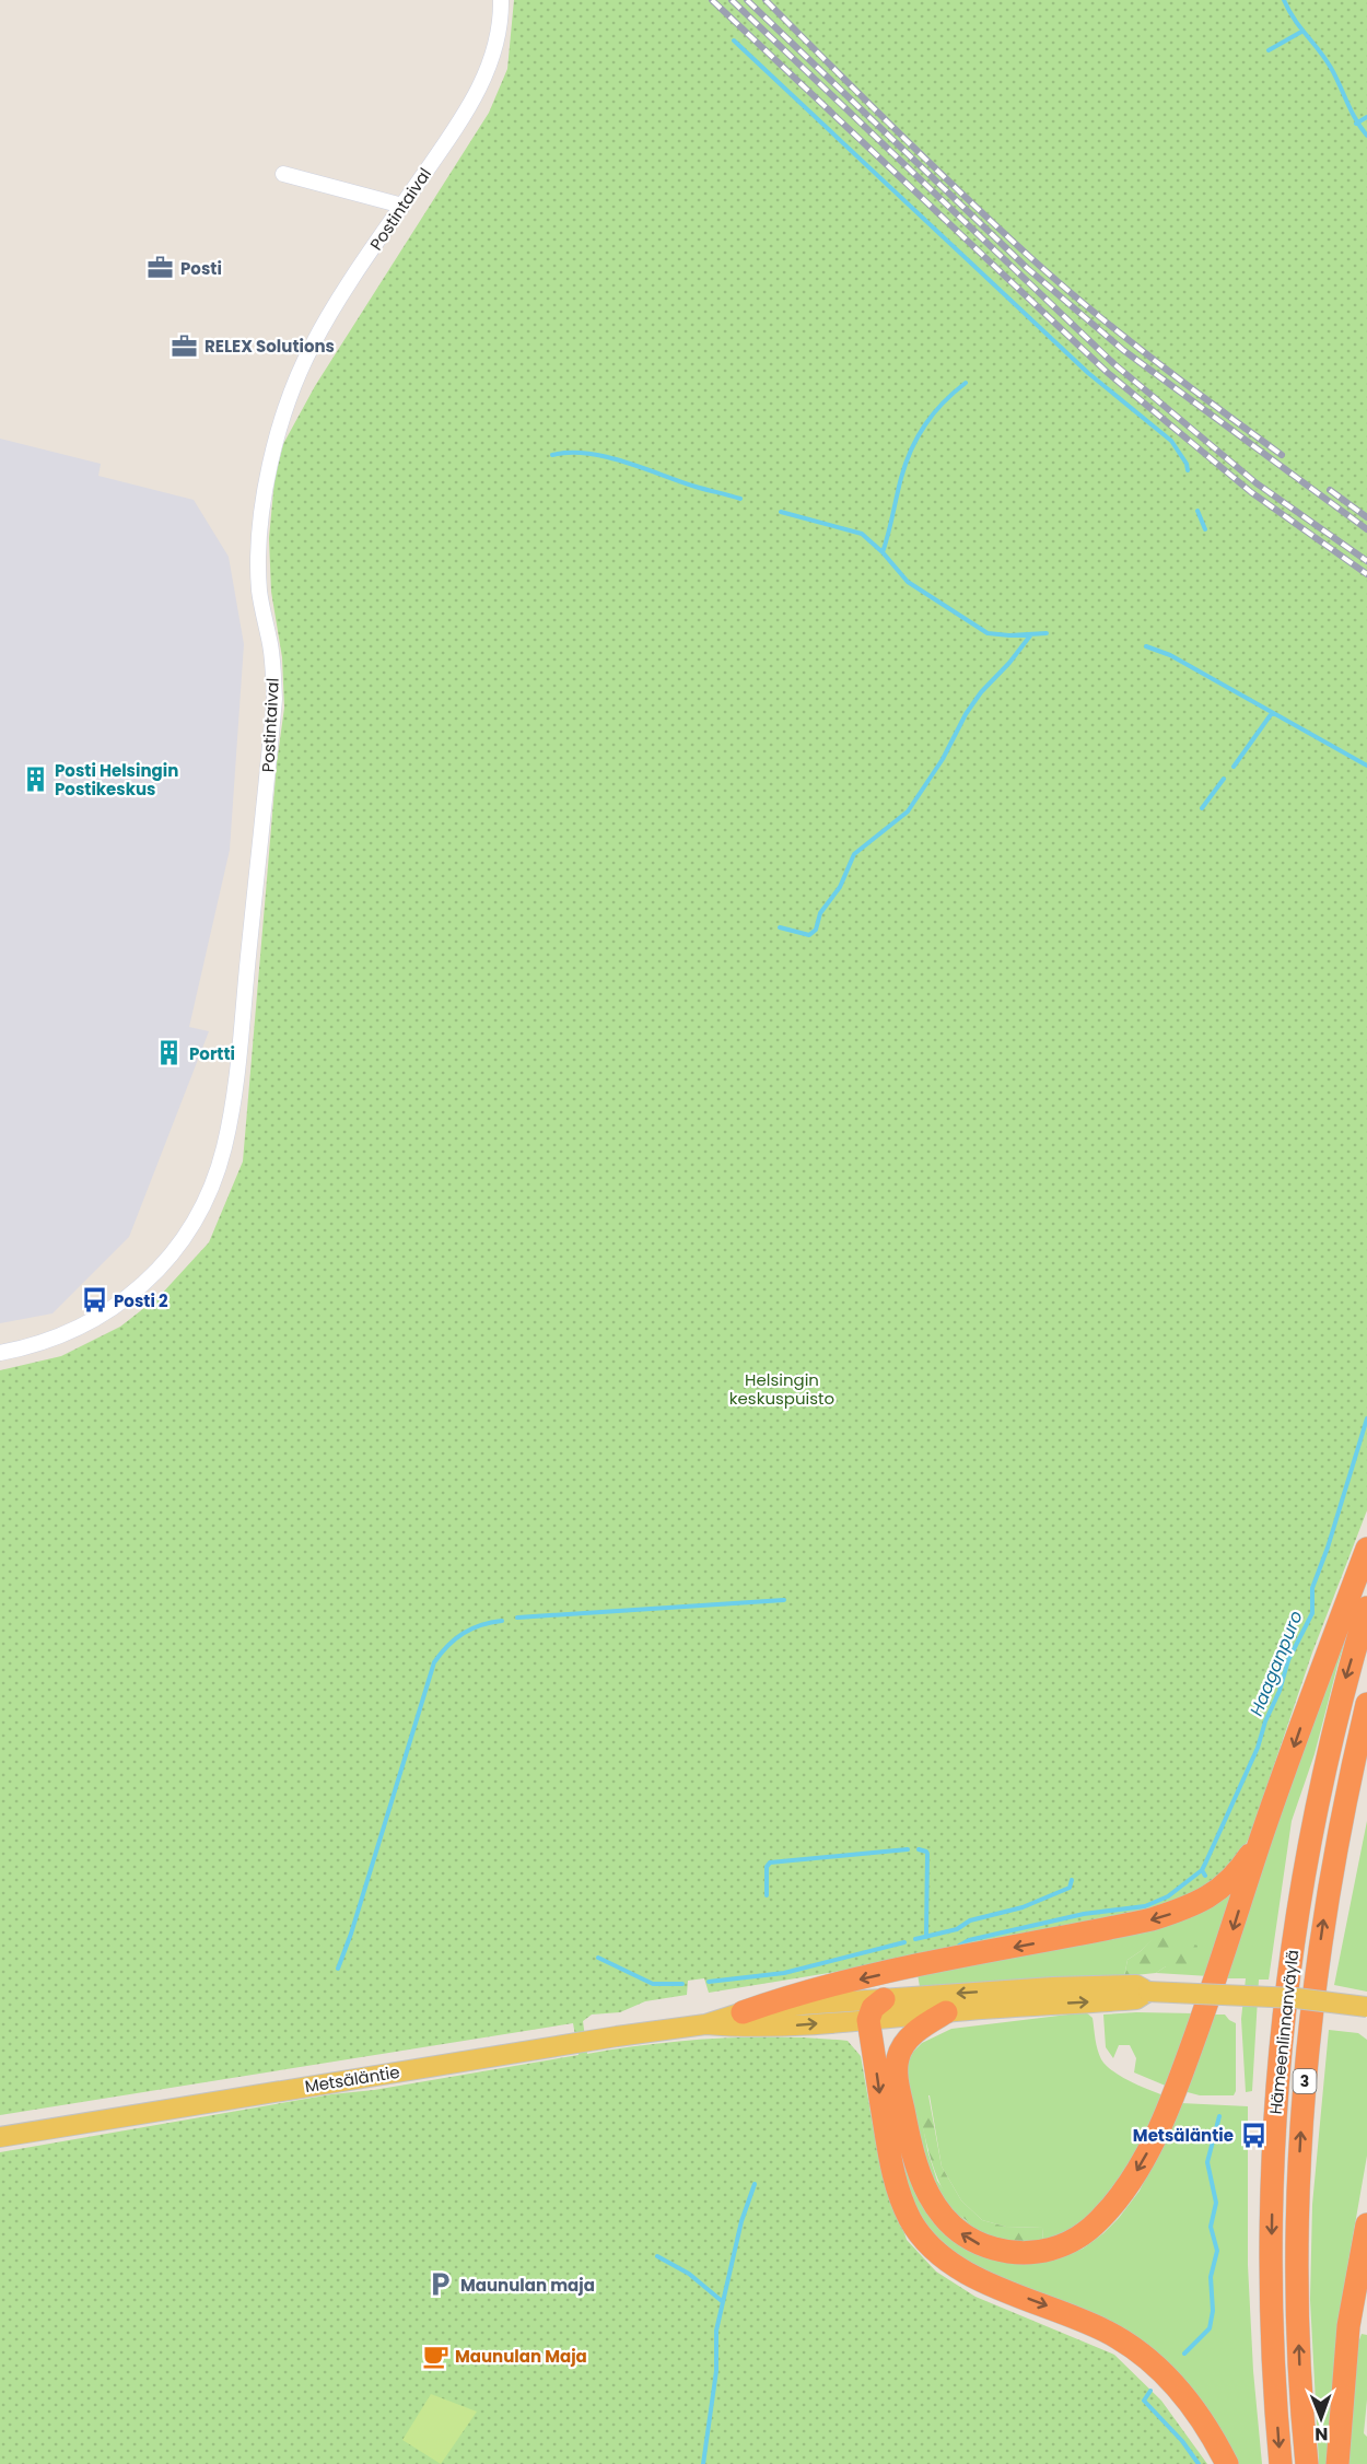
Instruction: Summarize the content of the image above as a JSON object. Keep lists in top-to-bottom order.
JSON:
{
  "streets": {
    "highway": ["Hämeenlinnanväylä", "3"],
    "main road": ["Metsäläntie"],
    "street": ["Postintaival"]
  },
  "water": ["Haaganpuro"],
  "parks": ["Helsingin keskuspuisto"],
  "places": {
    "office": ["Posti", "RELEX Solutions"],
    "building": ["Posti Helsingin Postikeskus", "Portti"],
    "bus stop": ["Posti 2", "Metsäläntie"],
    "parking": ["Maunulan maja"],
    "cafe": ["Maunulan Maja"]
  },
  "north": "bottom"
}
